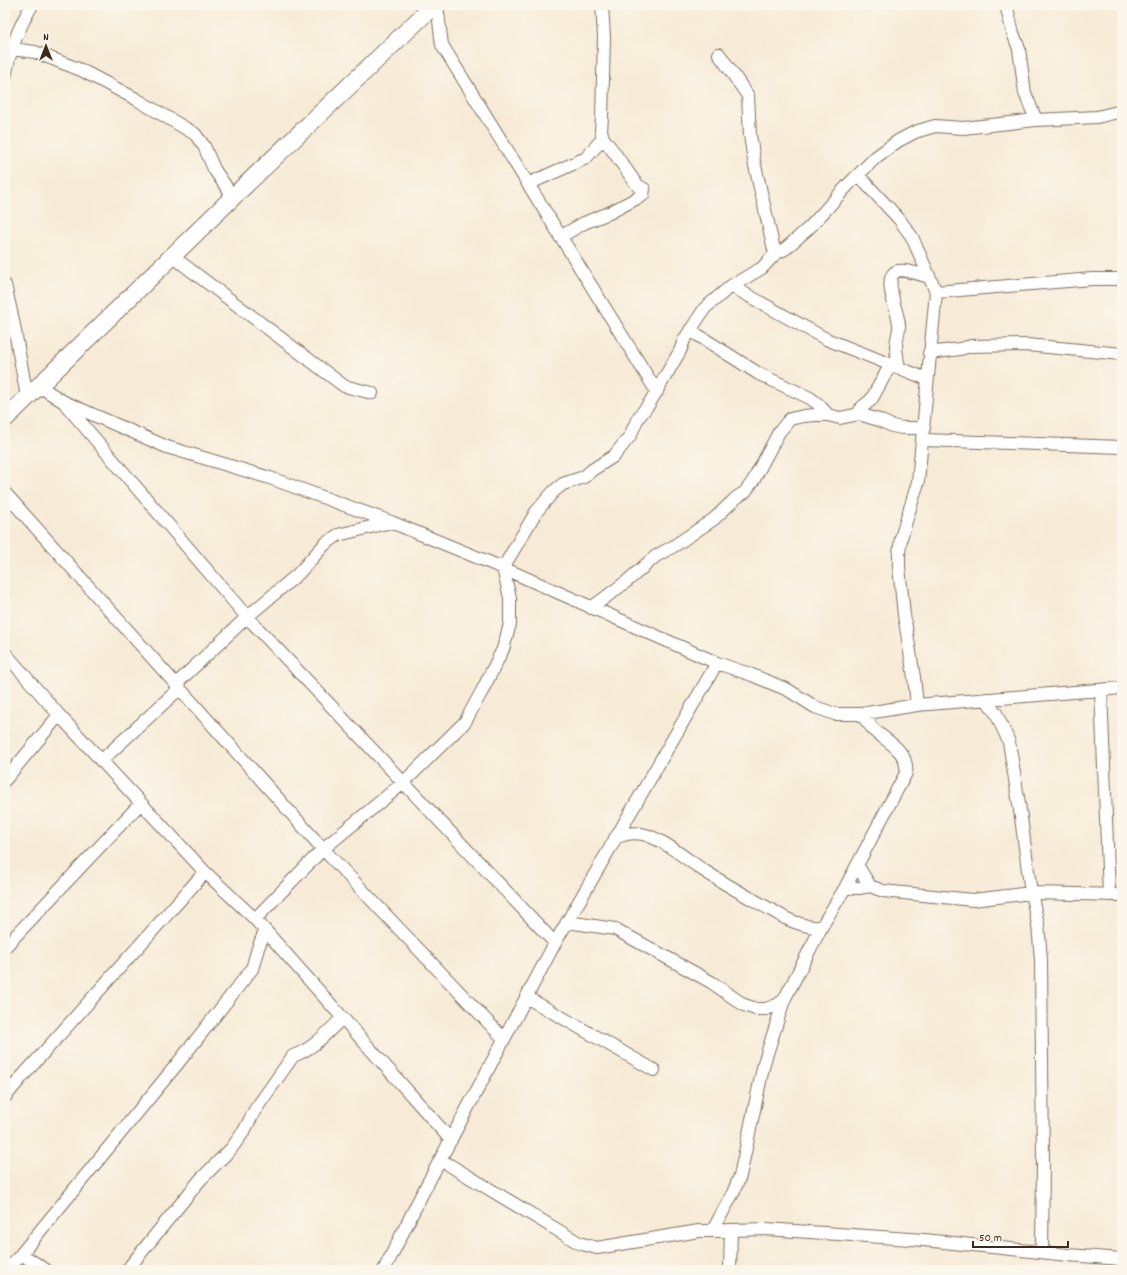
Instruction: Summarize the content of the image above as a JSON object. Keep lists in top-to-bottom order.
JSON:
{
  "scale_bar": "50 m",
  "north": "top"
}
